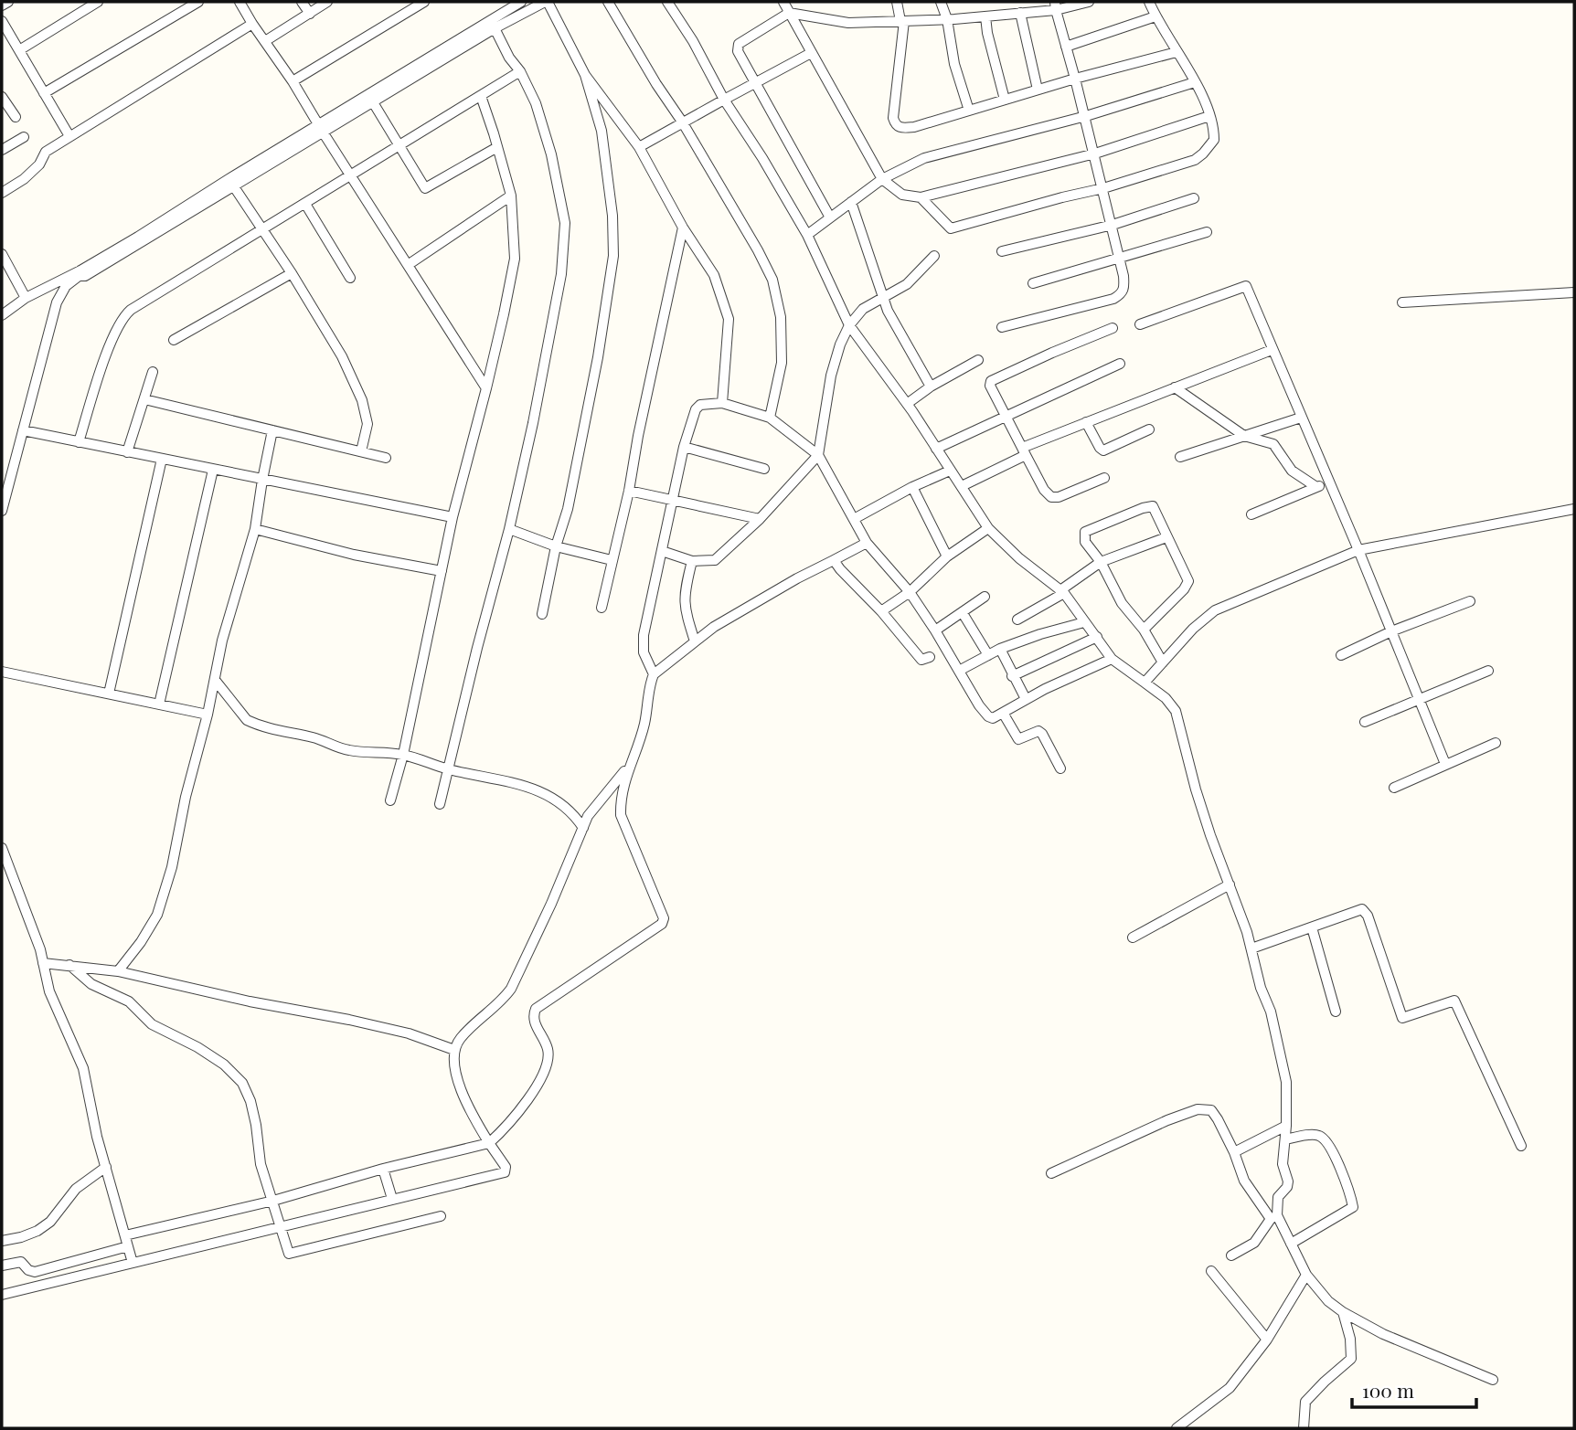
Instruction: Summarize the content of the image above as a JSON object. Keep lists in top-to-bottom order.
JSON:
{
  "scale_bar": "100 m"
}
